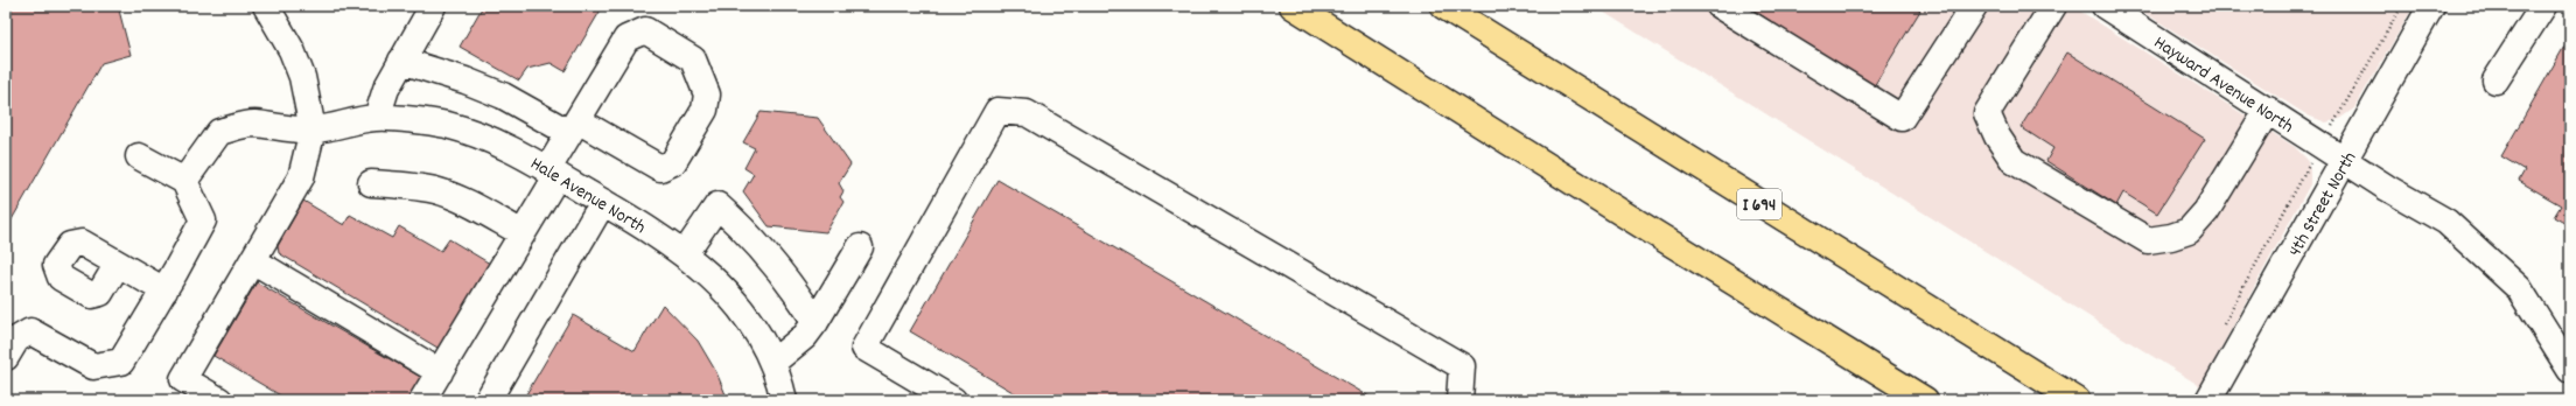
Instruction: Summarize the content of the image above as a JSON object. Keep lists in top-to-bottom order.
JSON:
{
  "streets": {
    "highway": ["I 694"],
    "street": ["Hayward Avenue North", "Hale Avenue North", "4th Street North"]
  },
  "crossings": [
    ["Hayward Avenue North", "4th Street North"]
  ]
}
